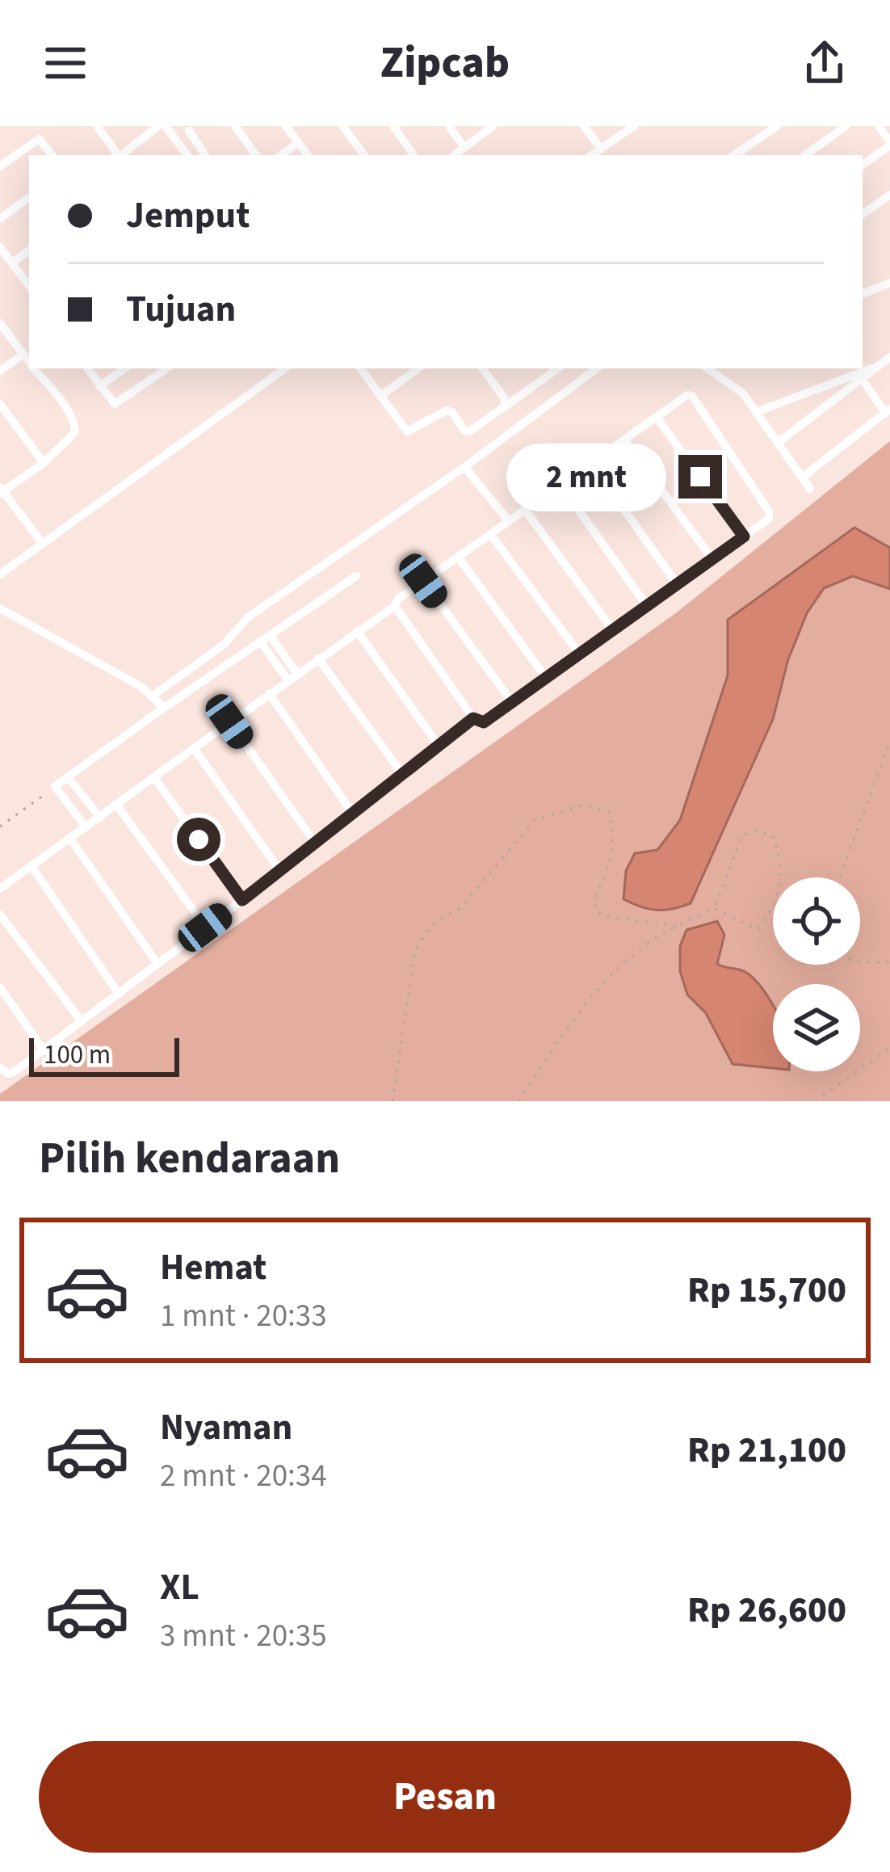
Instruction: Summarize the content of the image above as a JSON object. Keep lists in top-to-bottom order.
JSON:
{
  "scale_bar": "100 m",
  "page": {
    "header": "Zipcab",
    "banner": ["Jemput", "Tujuan"],
    "bubble": "2 mnt",
    "scale": "100 m",
    "heading": "Pilih kendaraan",
    "list": [
      {
        "name": "Hemat",
        "note": "1 mnt · 20:33",
        "value": "Rp 15,700"
      },
      {
        "name": "Nyaman",
        "note": "2 mnt · 20:34",
        "value": "Rp 21,100"
      },
      {
        "name": "XL",
        "note": "3 mnt · 20:35",
        "value": "Rp 26,600"
      }
    ],
    "buttons": "Pesan"
  }
}
